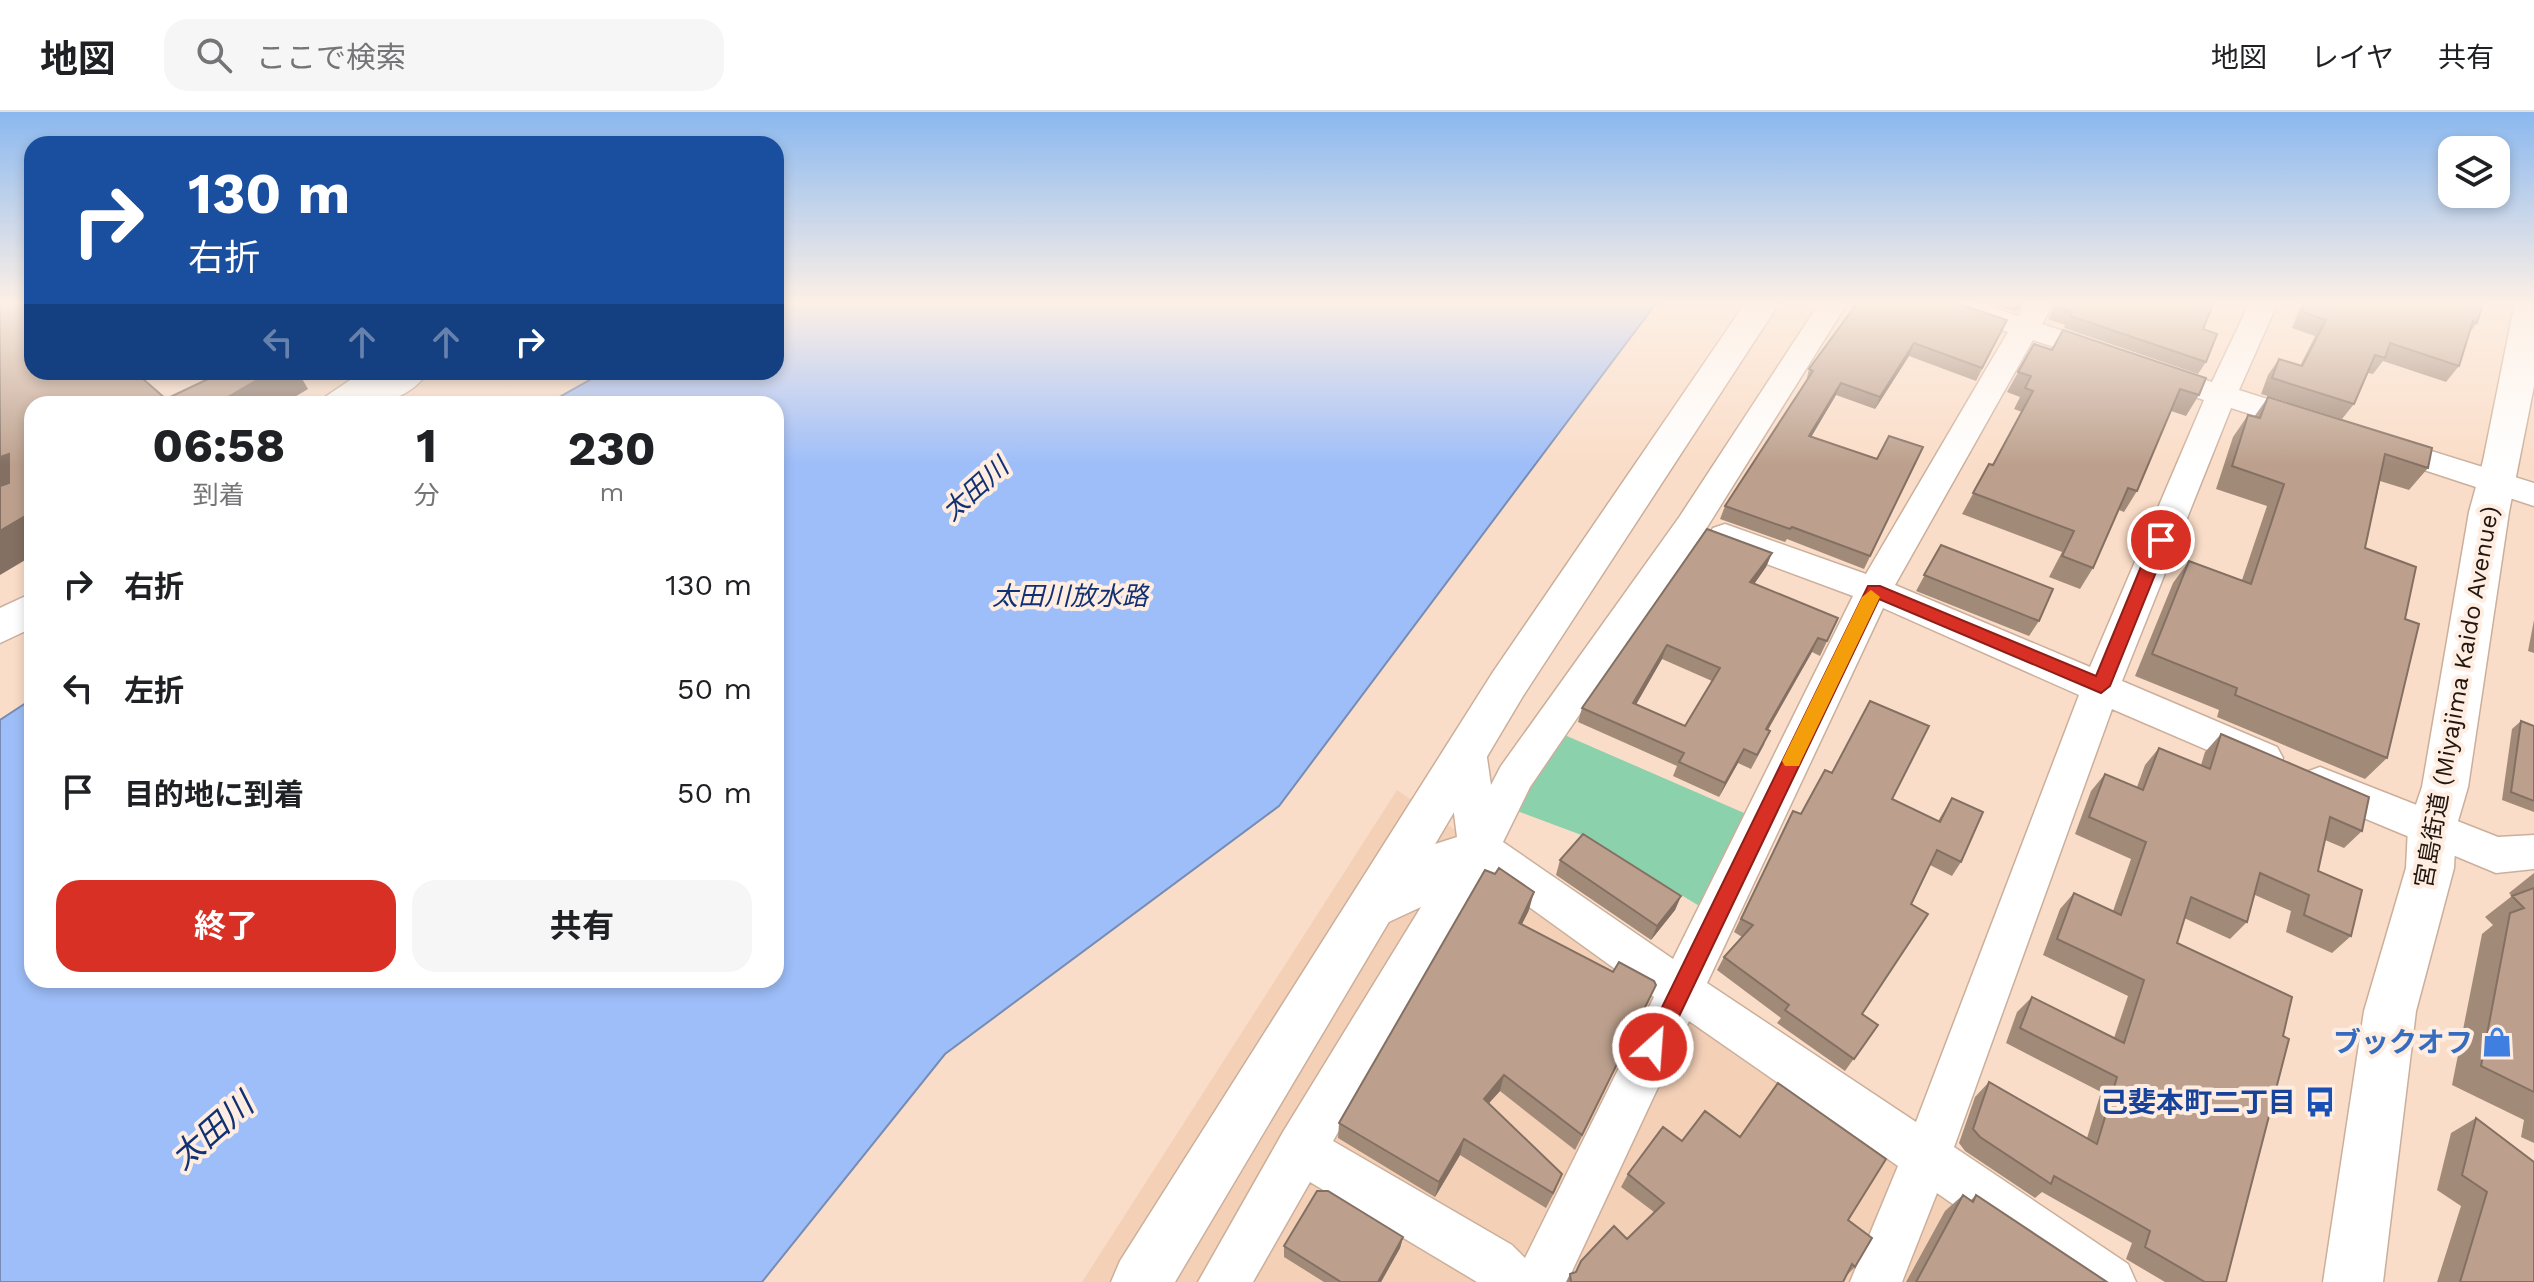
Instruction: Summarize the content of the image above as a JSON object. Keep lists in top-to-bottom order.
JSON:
{
  "streets": {
    "street": ["宮島街道 (Miyajima Kaido Avenue)"]
  },
  "water": ["太田川", "太田川放水路"],
  "places": {
    "shop": ["ブックオフ"],
    "bus stop": ["己斐本町二丁目"]
  },
  "page": {
    "header": "地図",
    "search": "ここで検索",
    "nav": ["地図", "レイヤ", "共有"],
    "turn": ["130 m", "右折"],
    "eta": [
      "06:58",
      "到着",
      "1",
      "分",
      "230",
      "m"
    ],
    "list": [
      {
        "name": "右折",
        "value": "130 m"
      },
      {
        "name": "左折",
        "value": "50 m"
      },
      {
        "name": "目的地に到着",
        "value": "50 m"
      }
    ],
    "buttons": ["終了", "共有"]
  }
}
